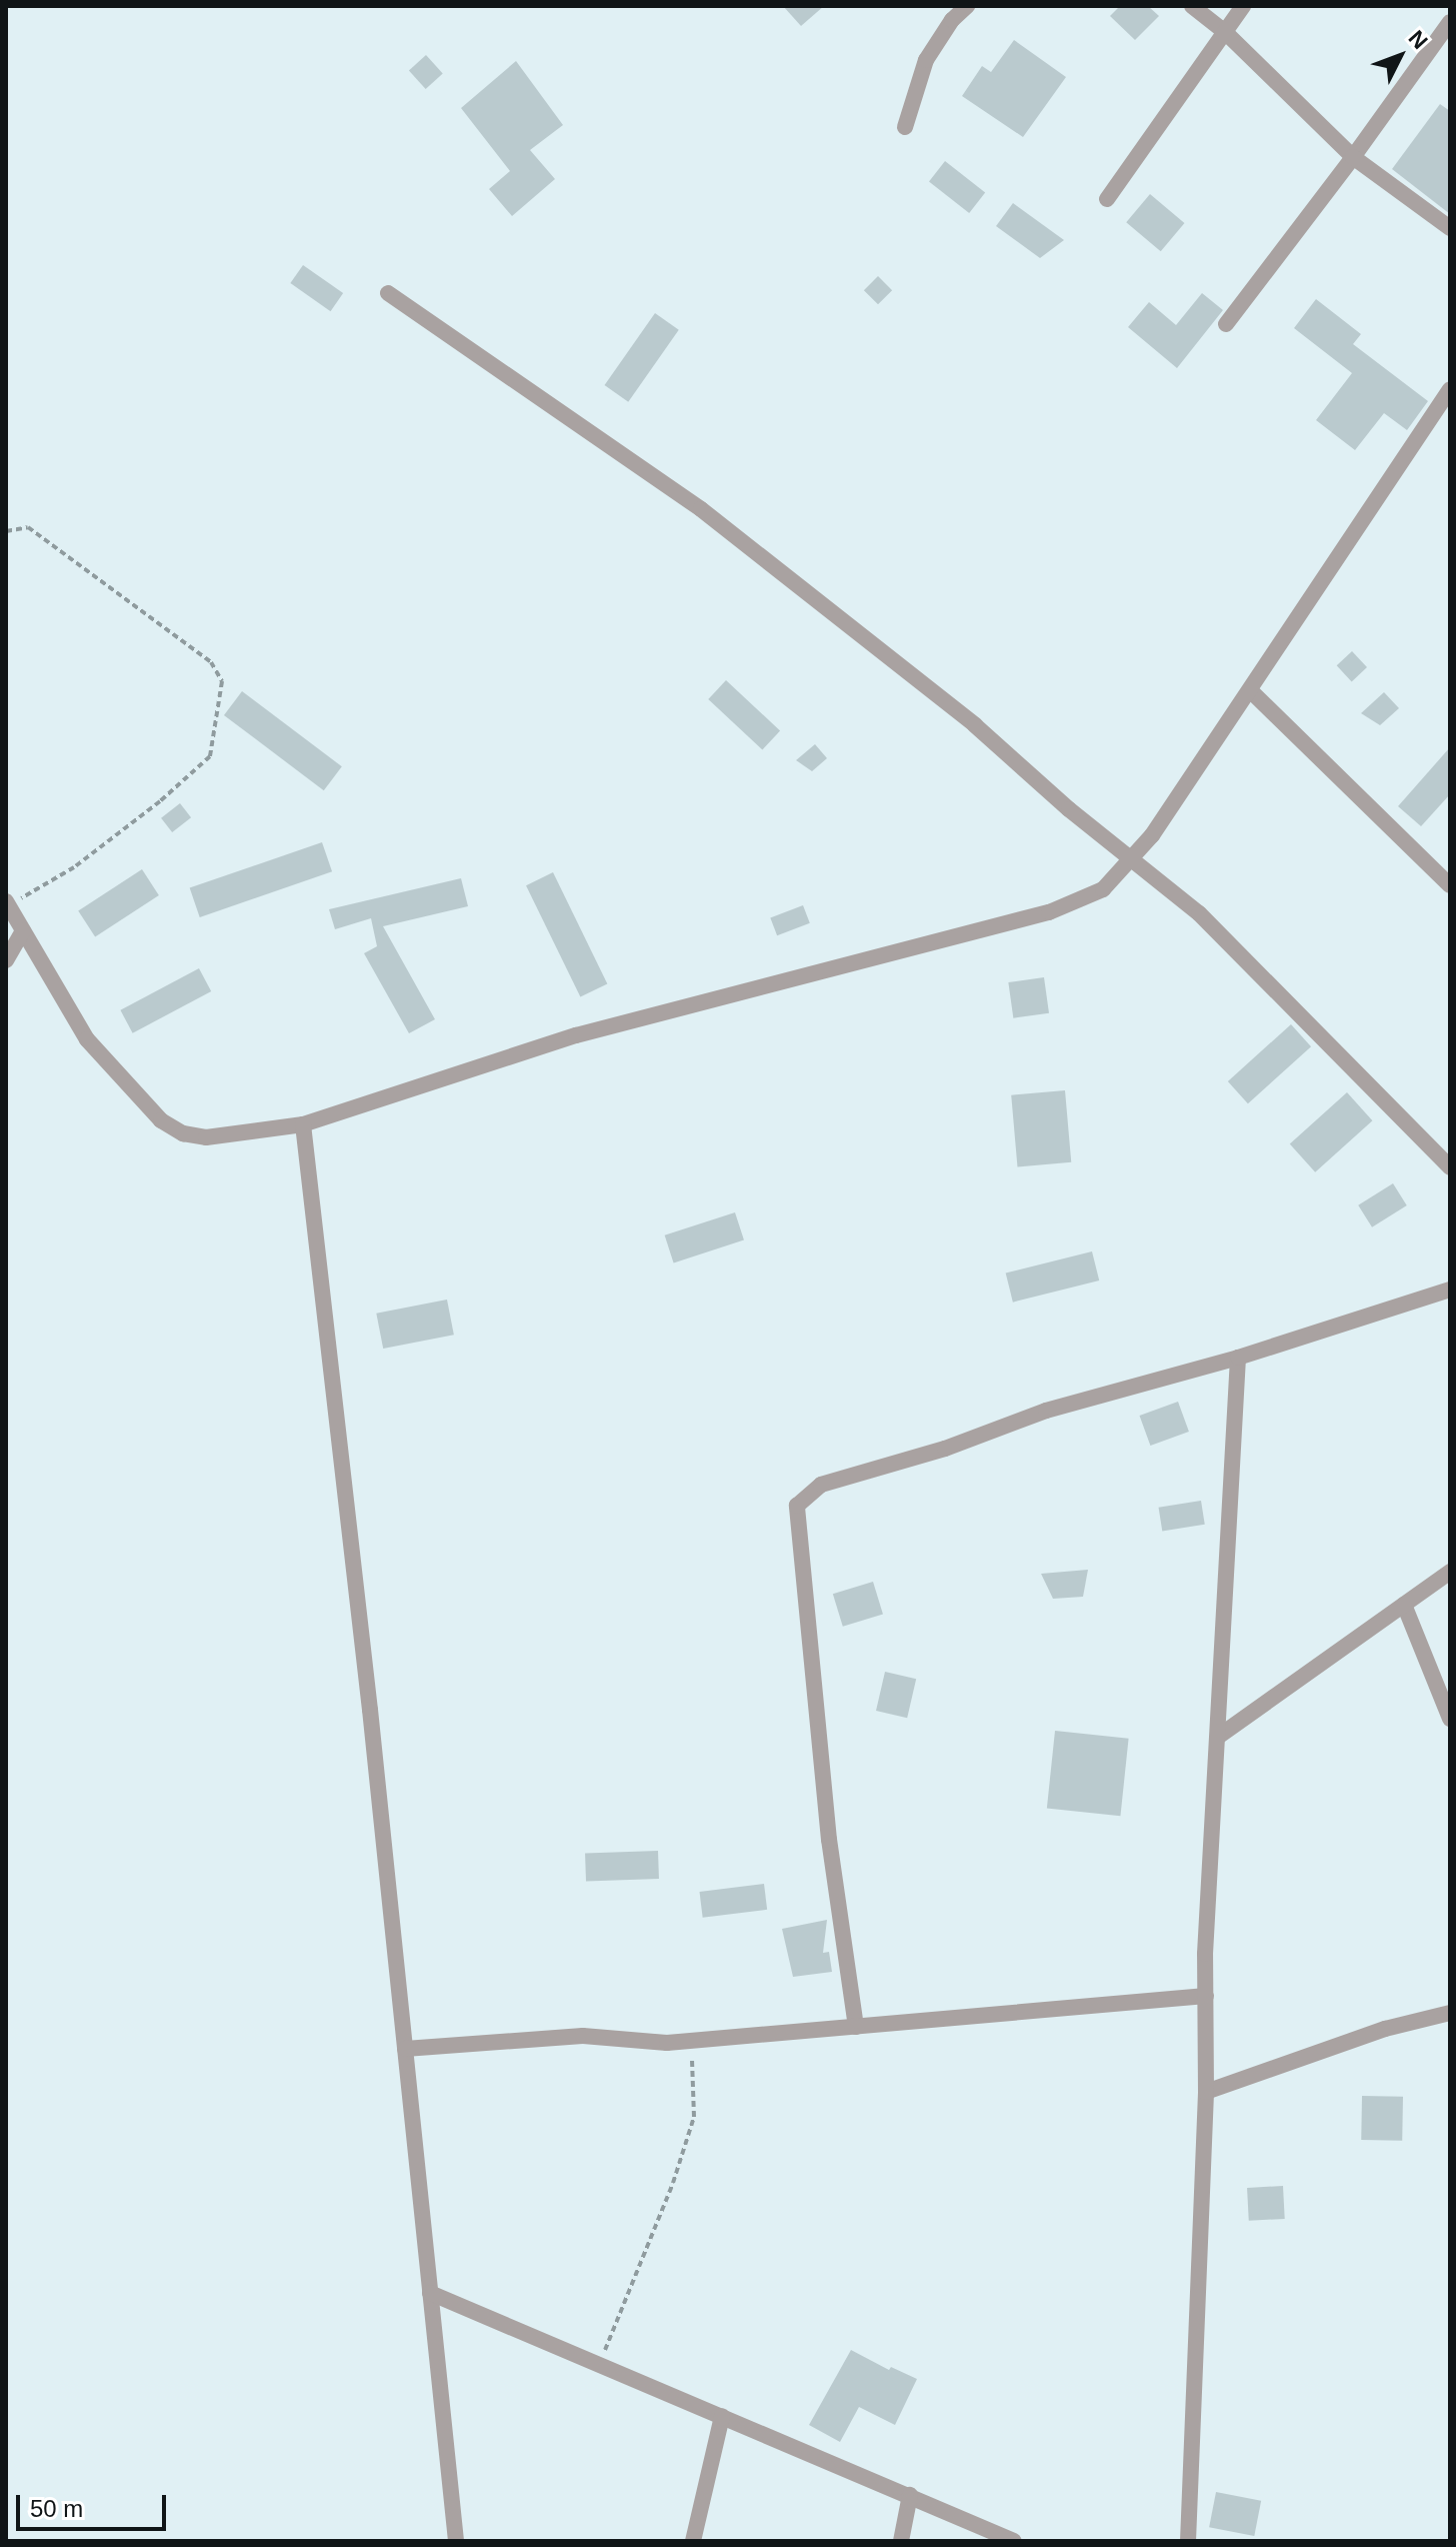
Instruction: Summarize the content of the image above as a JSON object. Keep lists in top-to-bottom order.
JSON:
{
  "scale_bar": "50 m",
  "north": "top right"
}
